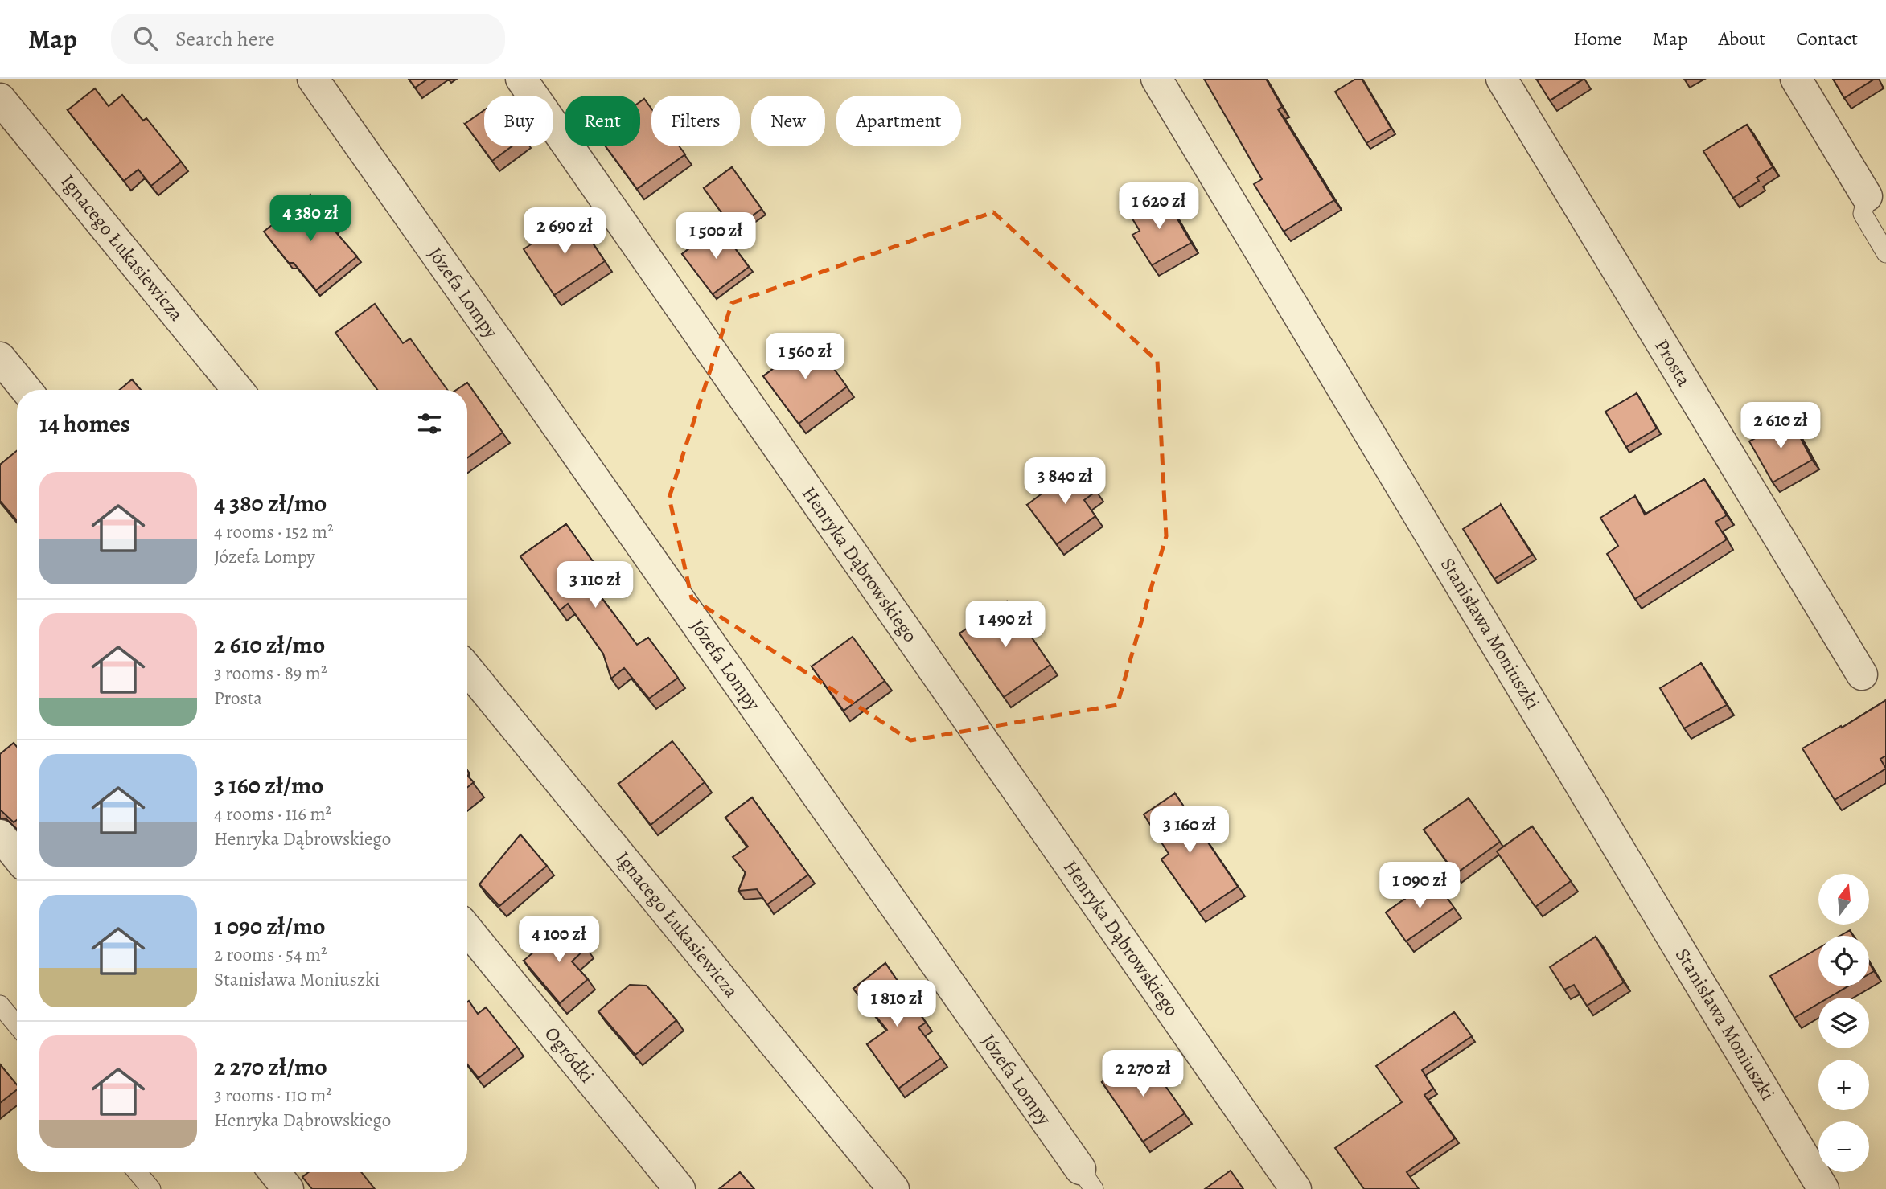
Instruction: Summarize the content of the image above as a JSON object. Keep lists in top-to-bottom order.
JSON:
{
  "streets": {
    "street": [
      "Ignacego Łukasiewicza",
      "Józefa Lompy",
      "Prosta",
      "Henryka Dąbrowskiego",
      "Stanisława Moniuszki",
      "Ogródki"
    ]
  },
  "north": "top",
  "page": {
    "header": "Map",
    "search": "Search here",
    "nav": [
      "Home",
      "Map",
      "About",
      "Contact"
    ],
    "chip": [
      "Buy",
      "Rent",
      "Filters",
      "New",
      "Apartment"
    ],
    "price": [
      "1 620 zł",
      "4 380 zł",
      "2 690 zł",
      "1 500 zł",
      "1 560 zł",
      "2 610 zł",
      "3 840 zł",
      "3 110 zł",
      "1 490 zł",
      "3 160 zł",
      "1 090 zł",
      "4 100 zł",
      "1 810 zł",
      "2 270 zł"
    ],
    "heading": "14 homes",
    "list": [
      {
        "name": "4 380 zł/mo",
        "note": "4 rooms · 152 m² · Józefa Lompy"
      },
      {
        "name": "2 610 zł/mo",
        "note": "3 rooms · 89 m² · Prosta"
      },
      {
        "name": "3 160 zł/mo",
        "note": "4 rooms · 116 m² · Henryka Dąbrowskiego"
      },
      {
        "name": "1 090 zł/mo",
        "note": "2 rooms · 54 m² · Stanisława Moniuszki"
      },
      {
        "name": "2 270 zł/mo",
        "note": "3 rooms · 110 m² · Henryka Dąbrowskiego"
      }
    ],
    "map_buttons": ["+", "−"]
  }
}
